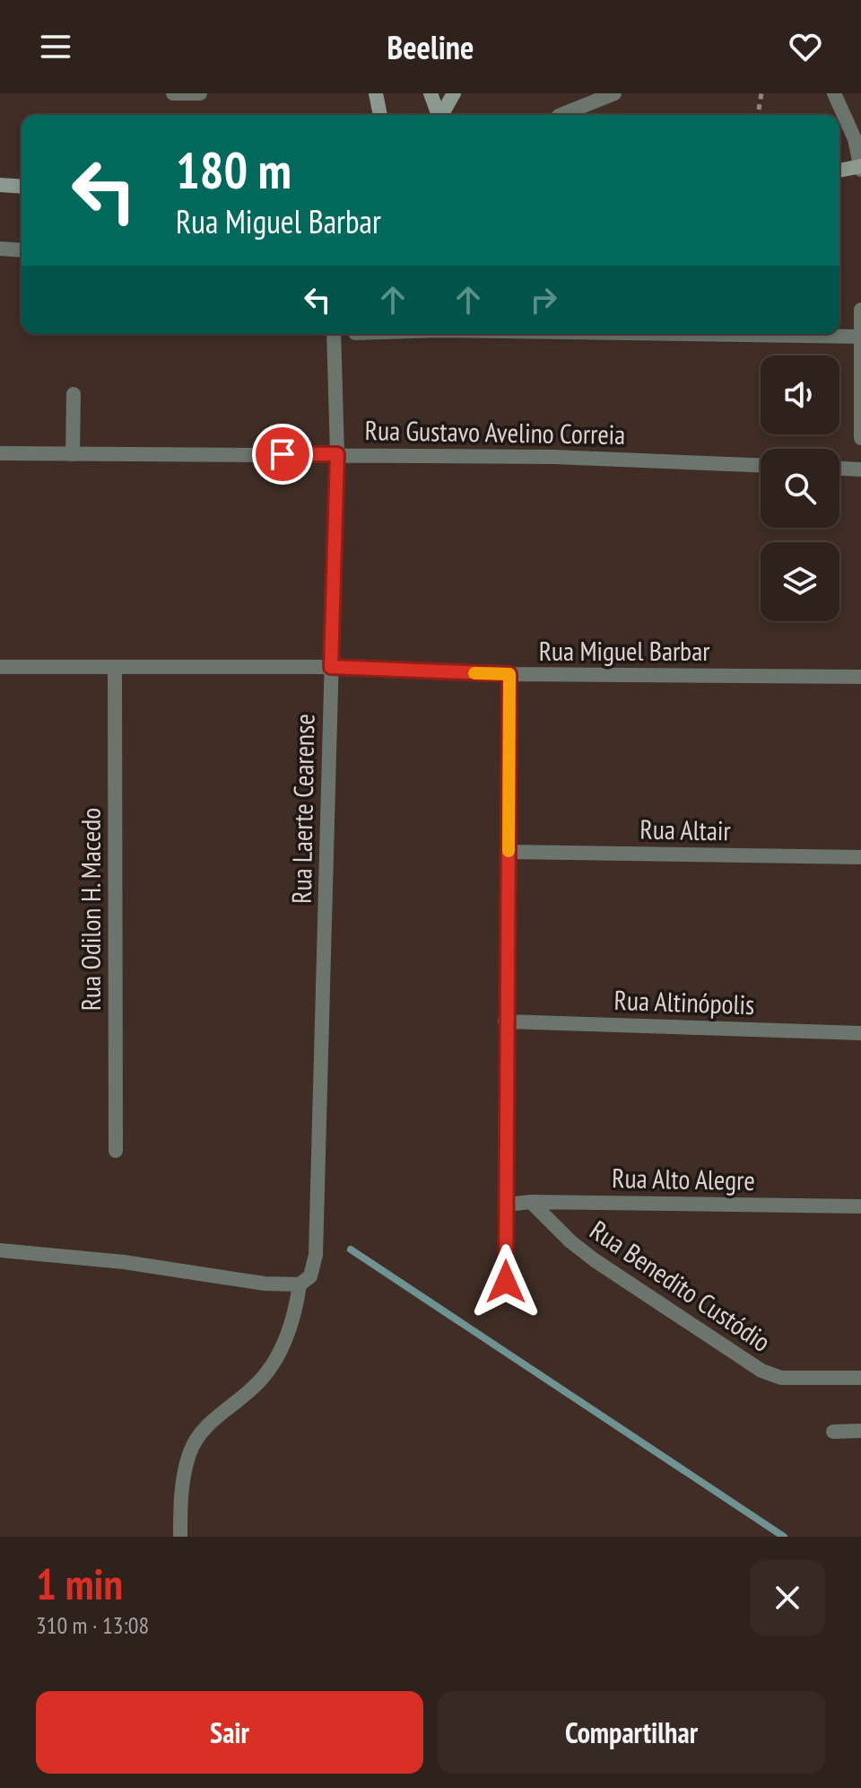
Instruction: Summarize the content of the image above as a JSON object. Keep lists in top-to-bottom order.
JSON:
{
  "streets": {
    "street": [
      "Rua Gustavo Avelino Correia",
      "Rua Miguel Barbar",
      "Rua Laerte Cearense",
      "Rua Altair",
      "Rua Odilon H. Macedo",
      "Rua Altinópolis",
      "Rua Alto Alegre",
      "Rua Benedito Custódio"
    ]
  },
  "crossings": [
    ["Rua Gustavo Avelino Correia", "Rua Laerte Cearense"],
    ["Rua Miguel Barbar", "Rua Laerte Cearense"],
    ["Rua Miguel Barbar", "Rua Odilon H. Macedo"],
    ["Rua Alto Alegre", "Rua Benedito Custódio"]
  ],
  "page": {
    "header": "Beeline",
    "turn": ["180 m", "Rua Miguel Barbar"],
    "heading": ["1 min", "310 m · 13:08"],
    "buttons": ["Sair", "Compartilhar"]
  }
}
